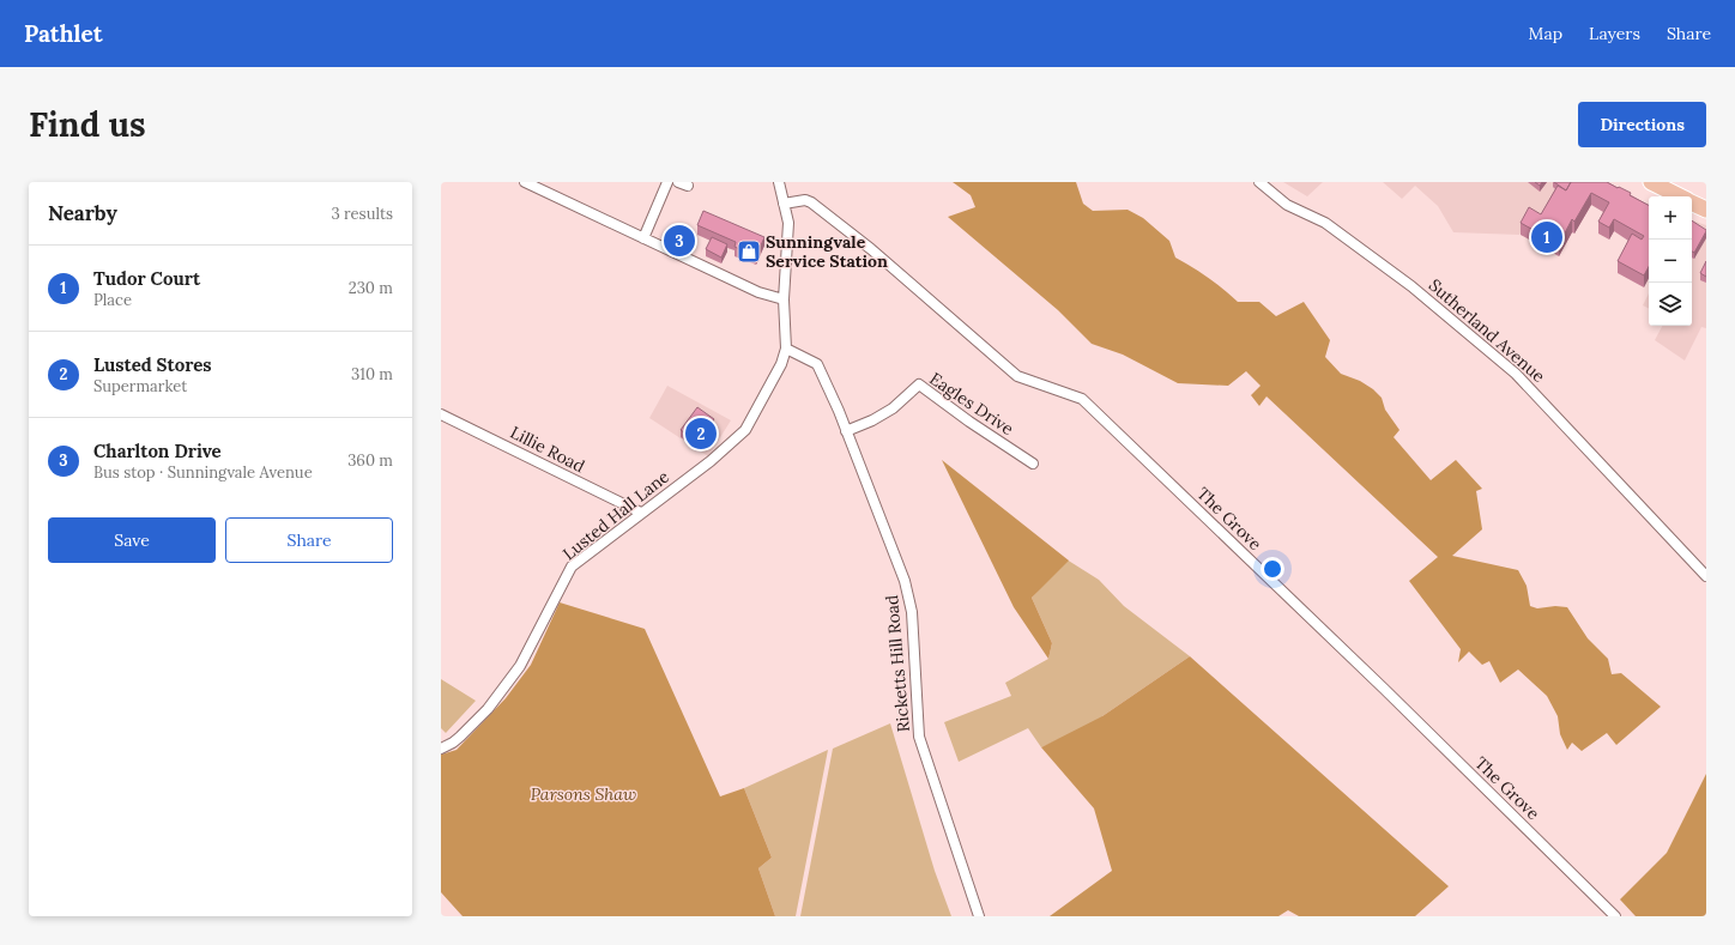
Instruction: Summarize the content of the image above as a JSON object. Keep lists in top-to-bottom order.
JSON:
{
  "streets": {
    "street": [
      "Sutherland Avenue",
      "Eagles Drive",
      "Lillie Road",
      "Lusted Hall Lane",
      "The Grove",
      "Ricketts Hill Road"
    ]
  },
  "crossings": [
    ["Eagles Drive", "Ricketts Hill Road"],
    ["Lillie Road", "Lusted Hall Lane"],
    ["Lusted Hall Lane", "The Grove"],
    ["Lusted Hall Lane", "Ricketts Hill Road"]
  ],
  "parks": ["Parsons Shaw"],
  "places": {
    "shop": ["Sunningvale Service Station"]
  },
  "page": {
    "header": "Pathlet",
    "nav": ["Map", "Layers", "Share"],
    "buttons": [
      "Directions",
      ["Save", "Share"]
    ],
    "title": "Find us",
    "heading": ["Nearby", "3 results"],
    "map_buttons": ["+", "−"],
    "pins": ["1", "3", "2"],
    "list": [
      {
        "mark": "1",
        "name": "Tudor Court",
        "note": "Place",
        "value": "230 m"
      },
      {
        "mark": "2",
        "name": "Lusted Stores",
        "note": "Supermarket",
        "value": "310 m"
      },
      {
        "mark": "3",
        "name": "Charlton Drive",
        "note": "Bus stop · Sunningvale Avenue",
        "value": "360 m"
      }
    ]
  }
}
